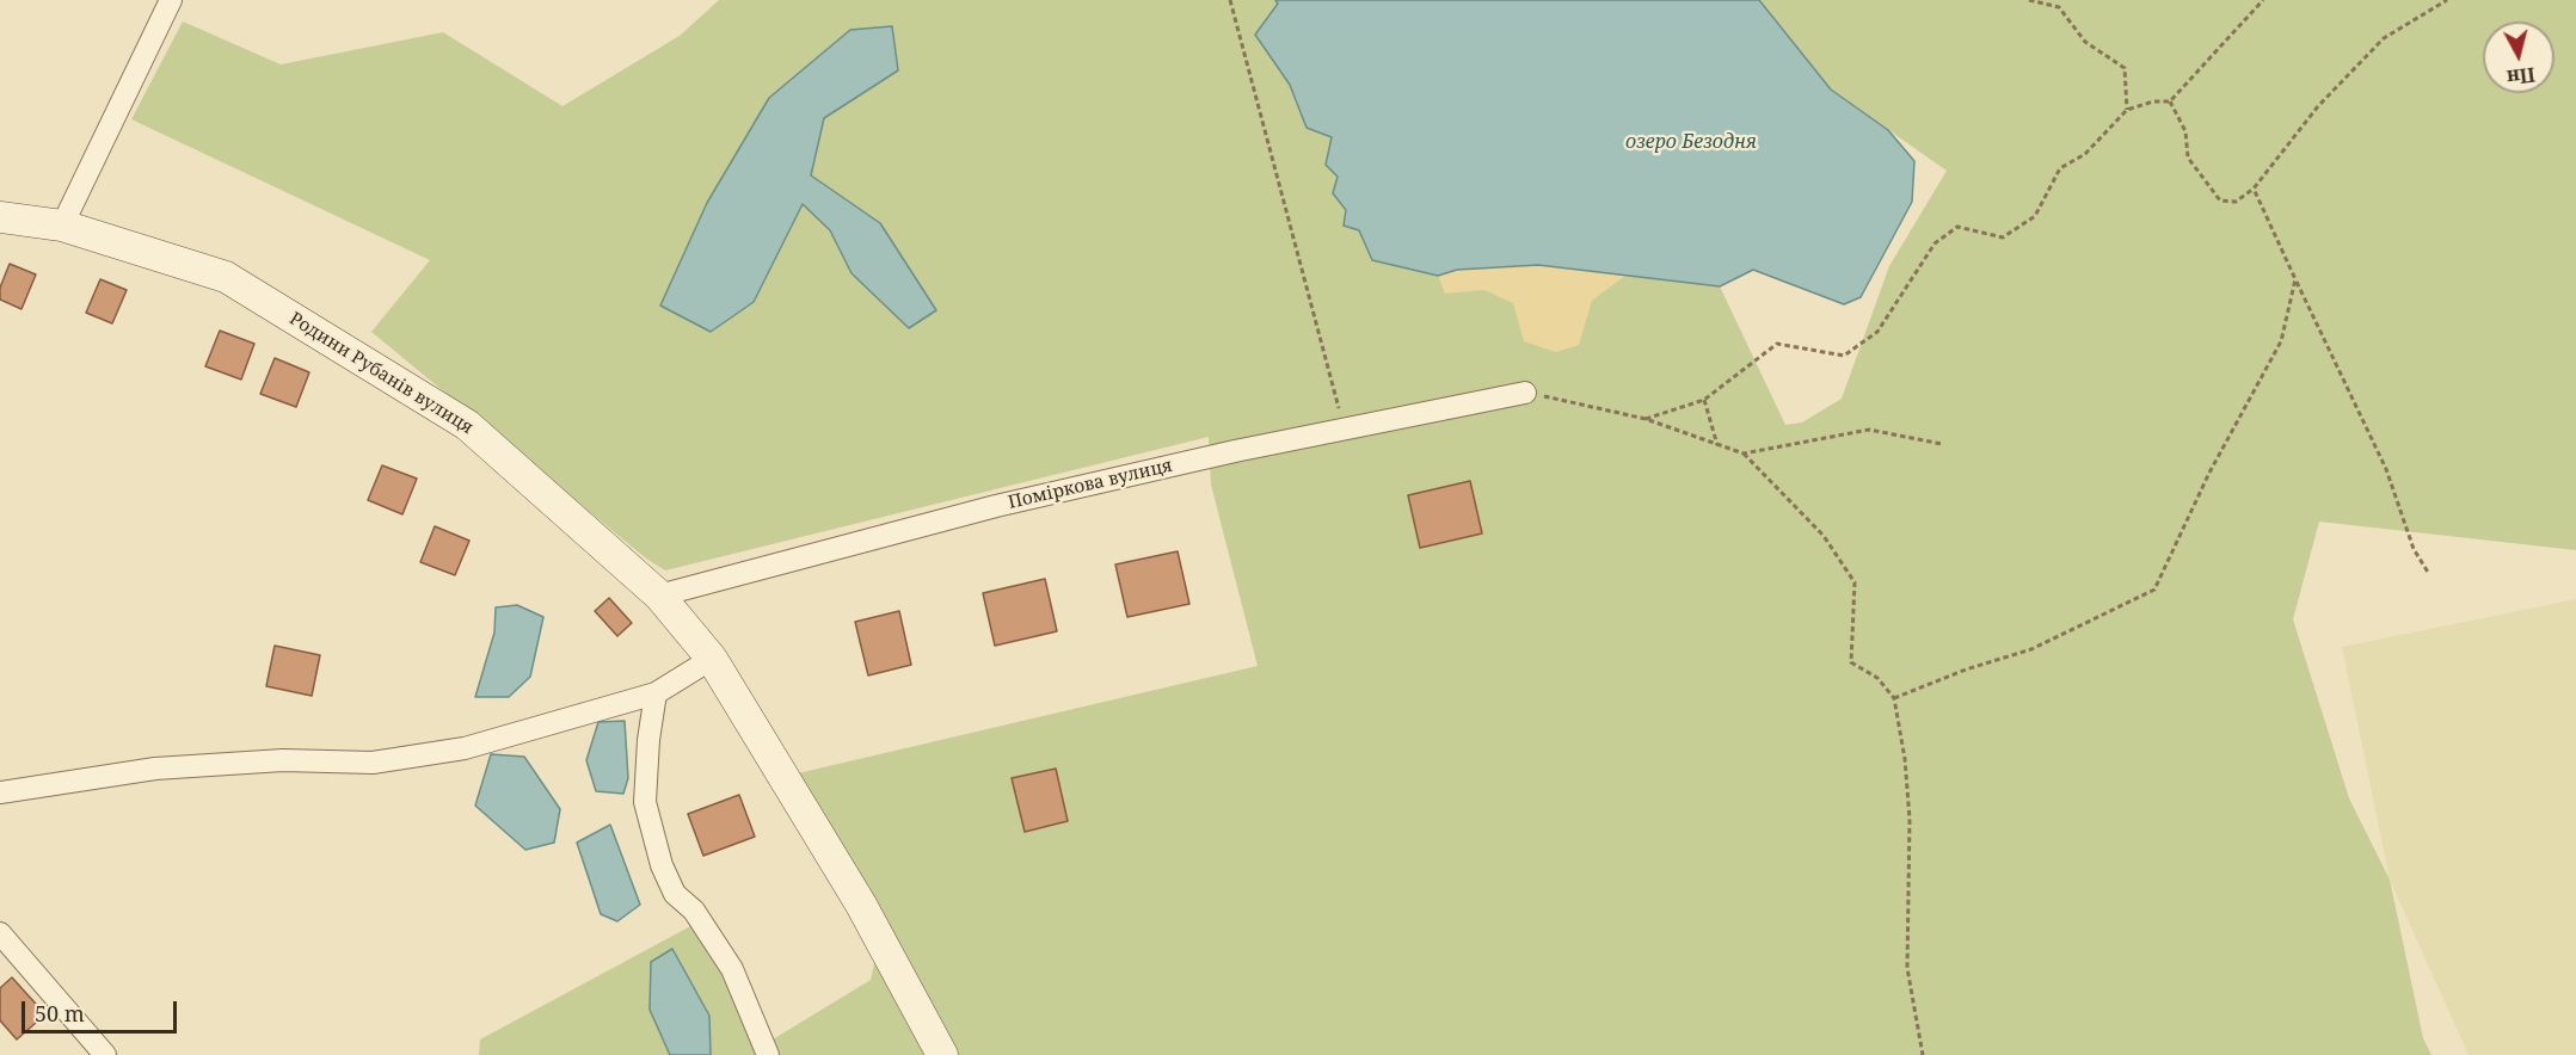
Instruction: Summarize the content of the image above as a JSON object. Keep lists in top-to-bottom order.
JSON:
{
  "streets": {
    "street": ["Родини Рубанів вулиця", "Поміркова вулиця"]
  },
  "crossings": [
    ["Родини Рубанів вулиця", "Поміркова вулиця"]
  ],
  "water": ["озеро Безодня"],
  "scale_bar": "50 m",
  "north": "bottom"
}
